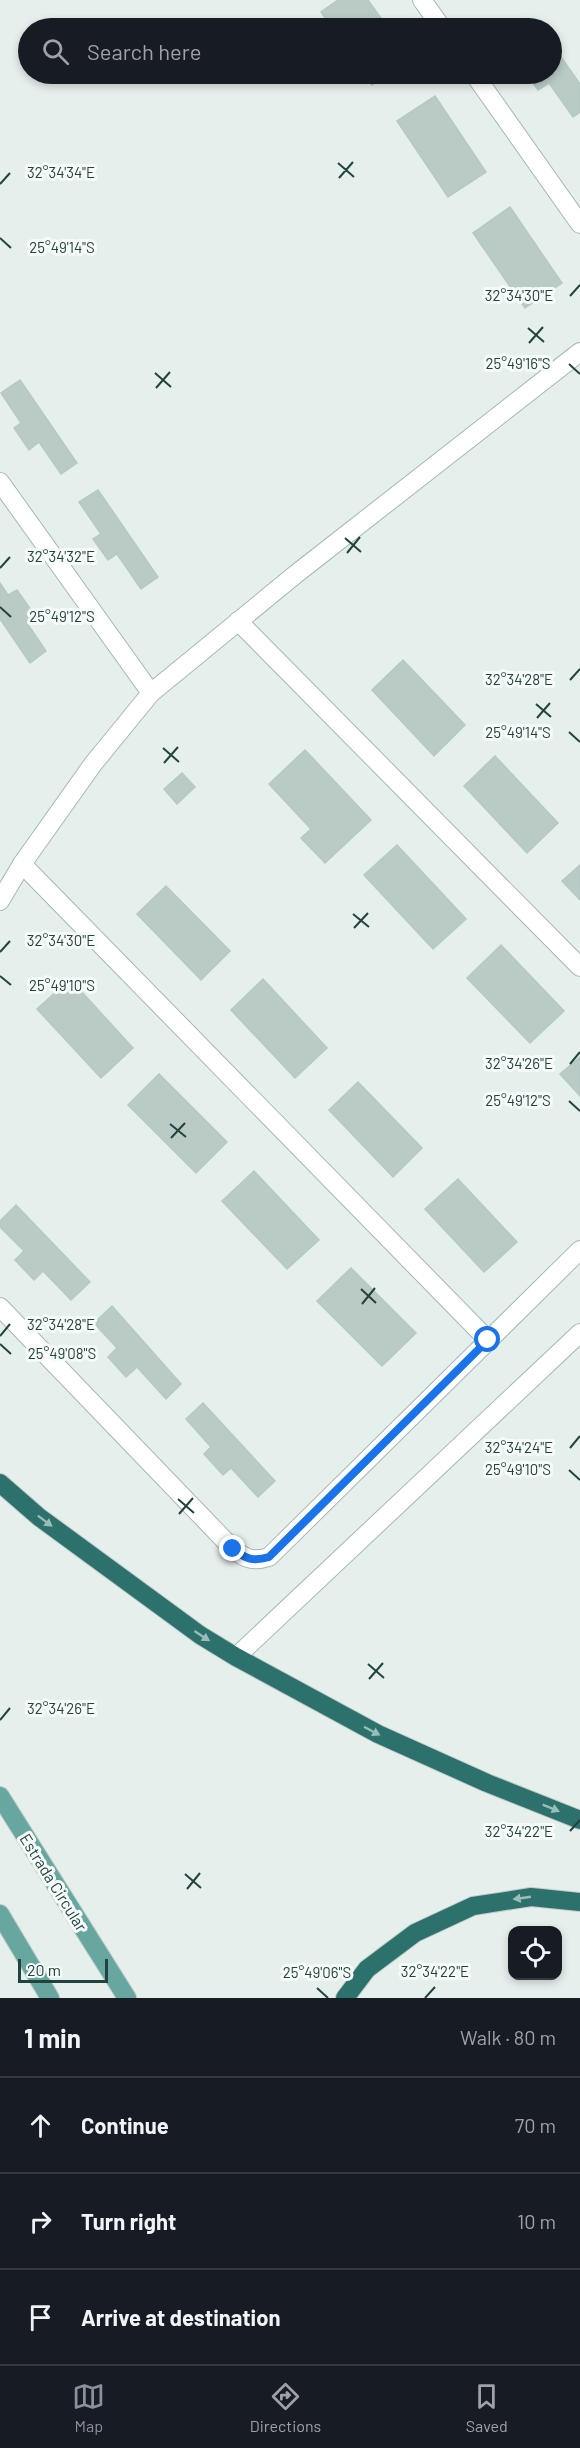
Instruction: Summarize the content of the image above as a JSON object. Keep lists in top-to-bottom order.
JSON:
{
  "streets": {
    "main road": ["Estrada Circular"]
  },
  "scale_bar": "20 m",
  "page": {
    "search": "Search here",
    "scale": "20 m",
    "heading": ["1 min", "Walk · 80 m"],
    "list": [
      ["Continue", "70 m"],
      ["Turn right", "10 m"],
      "Arrive at destination"
    ],
    "nav": ["Map", "Directions", "Saved"]
  },
  "coordinates": [
    "32°34'34\"E",
    "25°49'14\"S",
    "32°34'30\"E",
    "25°49'16\"S",
    "32°34'32\"E",
    "25°49'12\"S",
    "32°34'28\"E",
    "25°49'10\"S",
    "32°34'26\"E",
    "25°49'08\"S",
    "32°34'24\"E",
    "32°34'22\"E",
    "25°49'06\"S"
  ]
}
